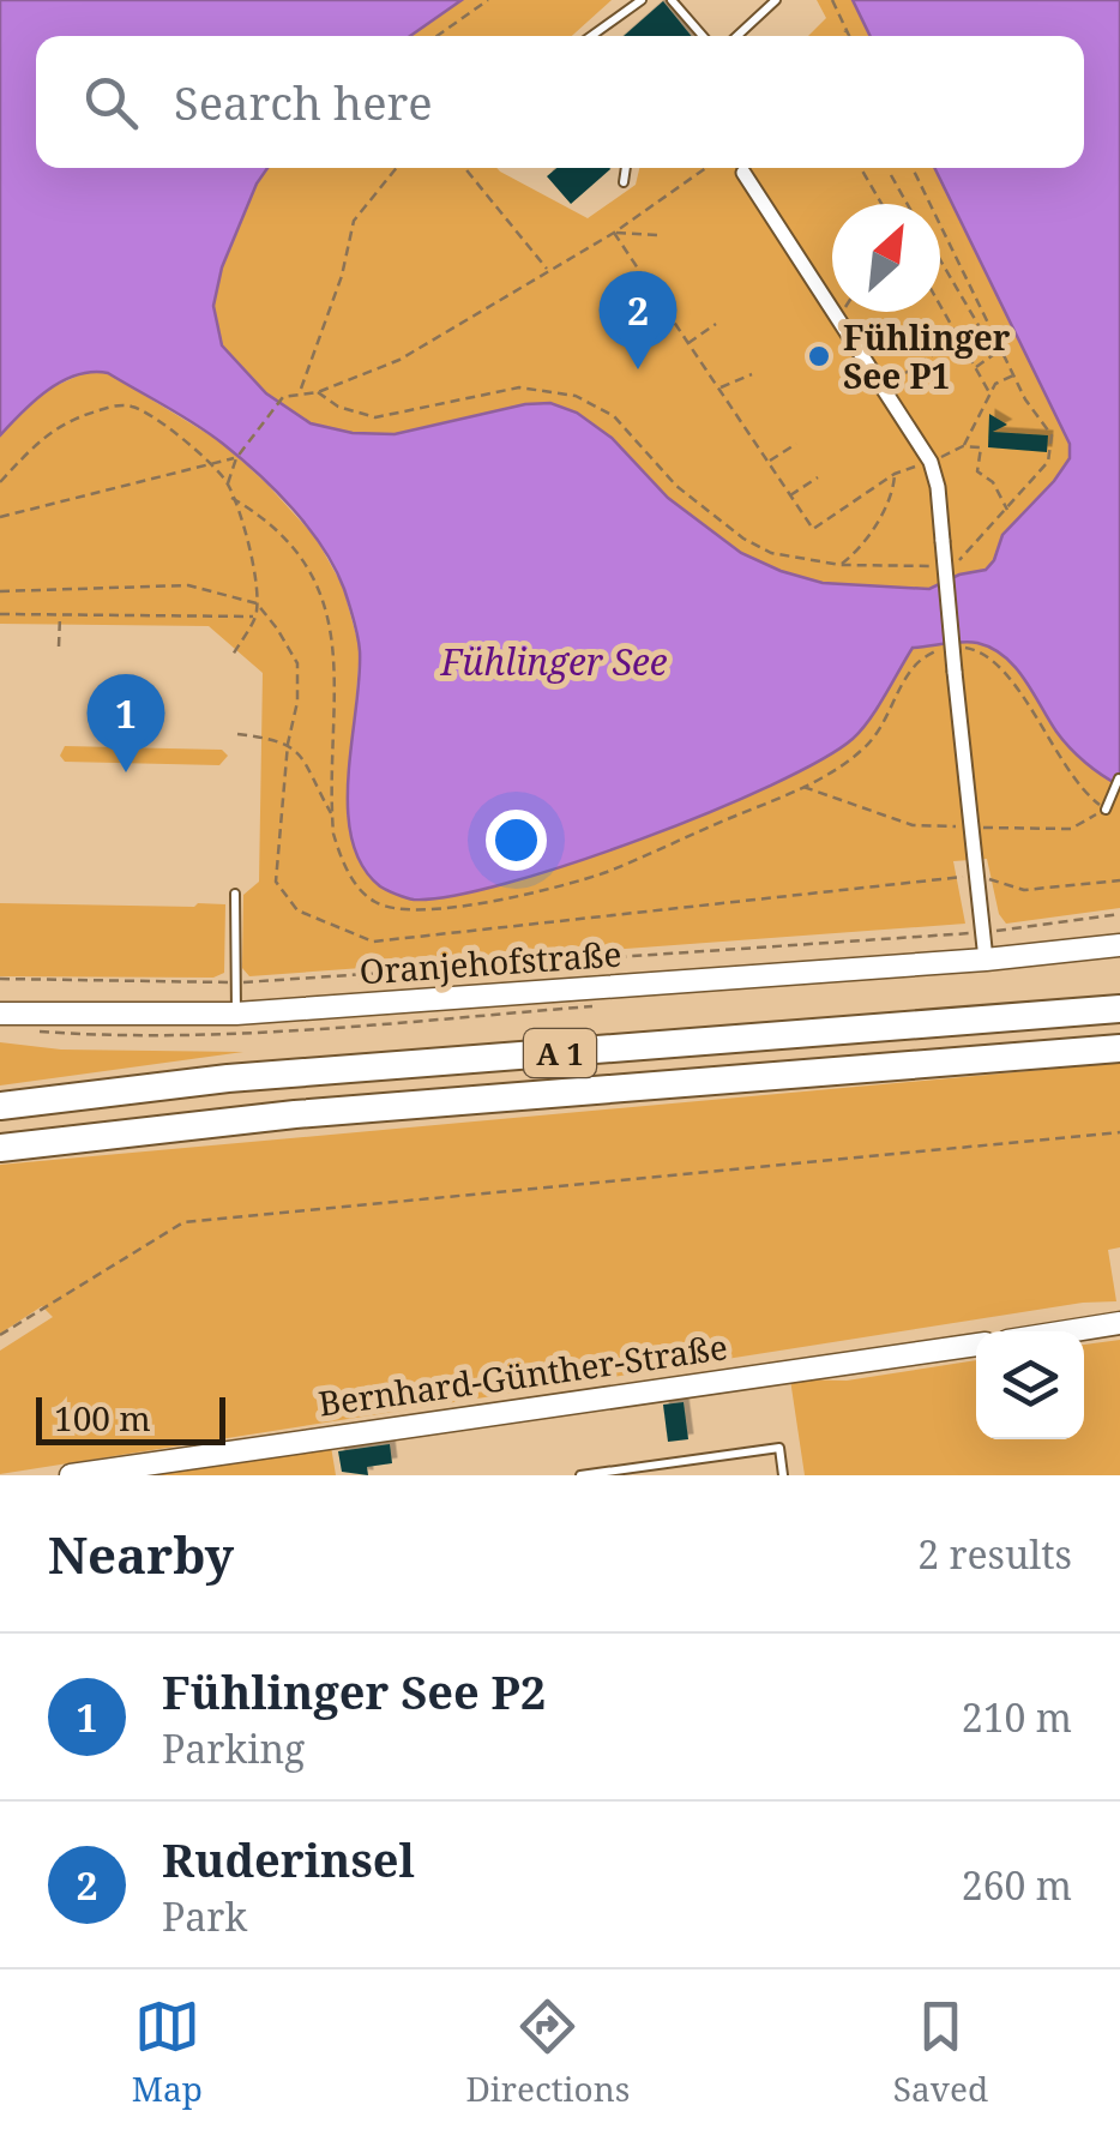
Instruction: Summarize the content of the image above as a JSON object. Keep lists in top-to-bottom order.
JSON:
{
  "streets": {
    "highway": ["A 1"],
    "street": ["Oranjehofstraße", "Bernhard-Günther-Straße"]
  },
  "water": ["Fühlinger See"],
  "places": ["Fühlinger See P1"],
  "scale_bar": "100 m",
  "north": "top right",
  "page": {
    "search": "Search here",
    "pins": ["2", "1"],
    "scale": "100 m",
    "heading": ["Nearby", "2 results"],
    "list": [
      {
        "mark": "1",
        "name": "Fühlinger See P2",
        "note": "Parking",
        "value": "210 m"
      },
      {
        "mark": "2",
        "name": "Ruderinsel",
        "note": "Park",
        "value": "260 m"
      }
    ],
    "nav": ["Map", "Directions", "Saved"]
  }
}
